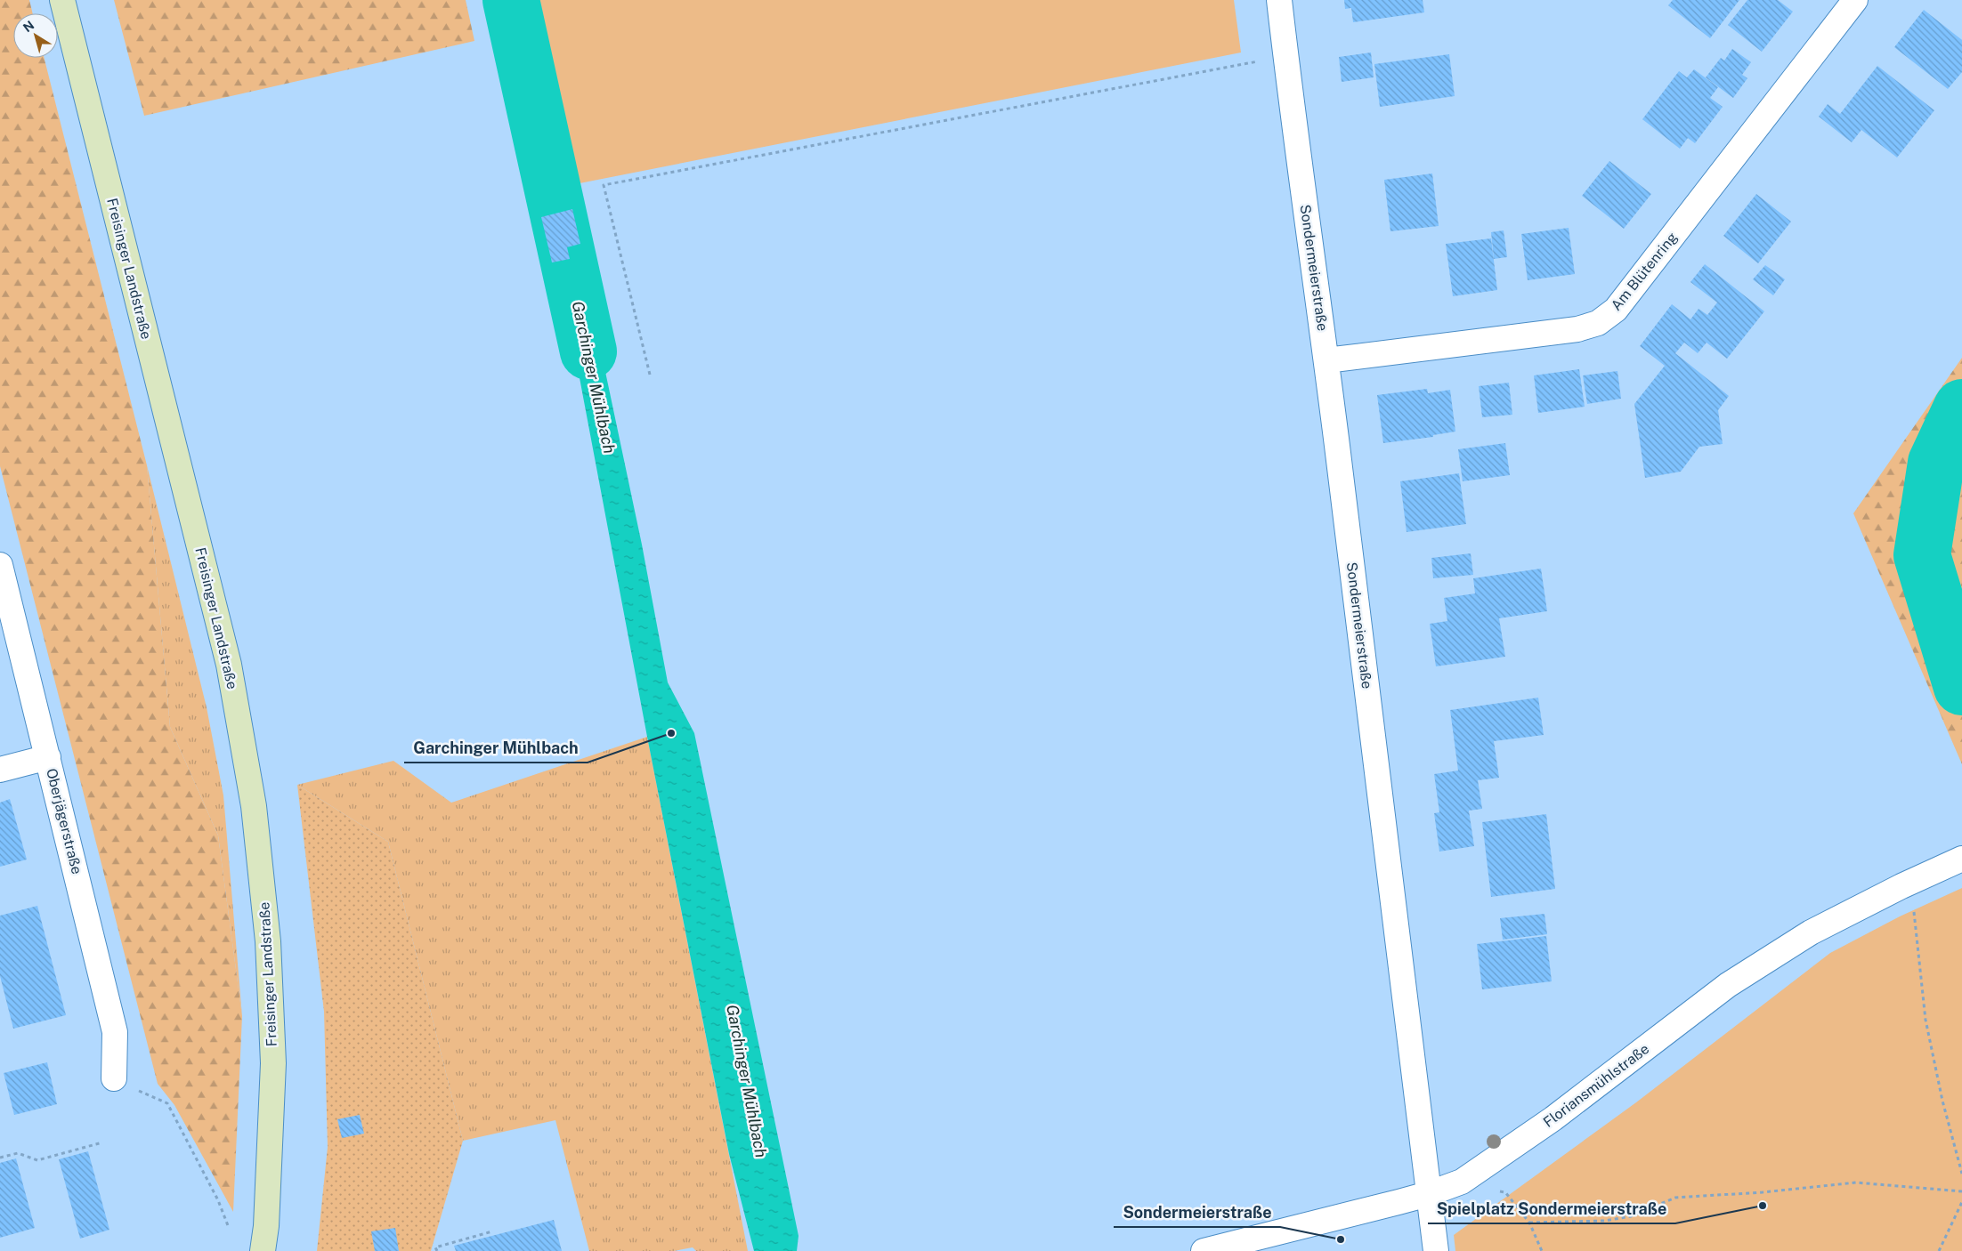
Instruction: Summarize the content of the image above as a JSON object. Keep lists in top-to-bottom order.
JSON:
{
  "streets": {
    "main road": ["Freisinger Landstraße"],
    "street": [
      "Sondermeierstraße",
      "Am Blütenring",
      "Oberjägerstraße",
      "Floriansmühlstraße"
    ]
  },
  "crossings": [
    ["Sondermeierstraße", "Am Blütenring"],
    ["Sondermeierstraße", "Floriansmühlstraße"]
  ],
  "water": ["Garchinger Mühlbach"],
  "places": ["Garchinger Mühlbach", "Spielplatz Sondermeierstraße", "Sondermeierstraße"],
  "north": "top left"
}
